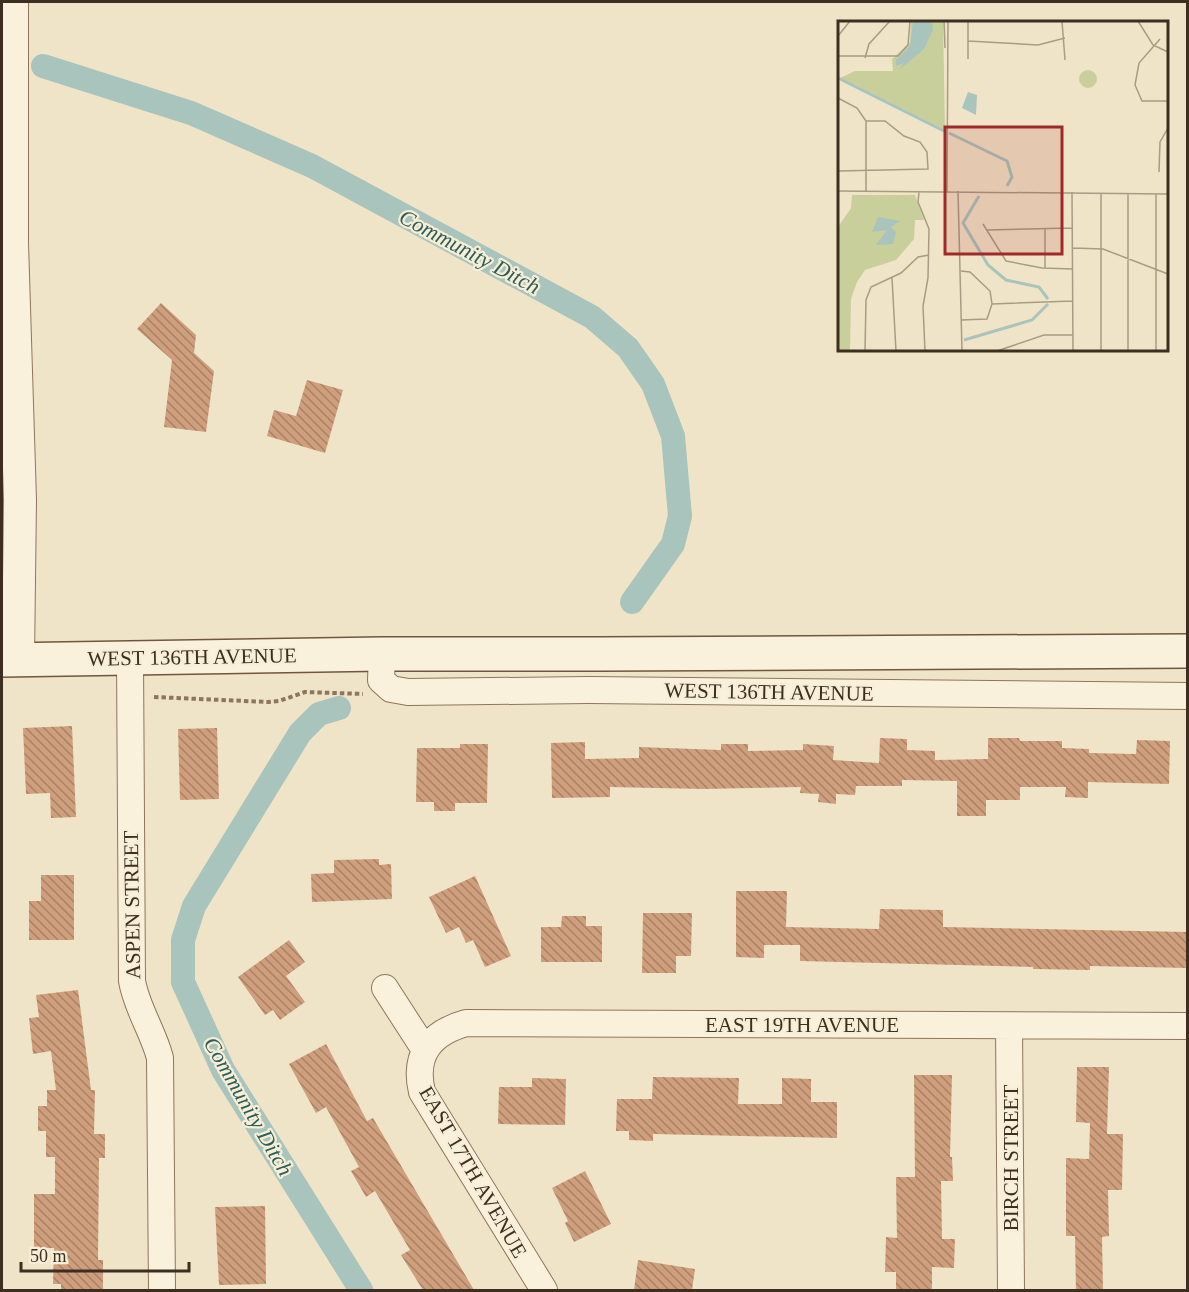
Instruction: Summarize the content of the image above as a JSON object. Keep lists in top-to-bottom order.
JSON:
{
  "streets": {
    "main road": ["WEST 136TH AVENUE"],
    "street": [
      "ASPEN STREET",
      "EAST 19TH AVENUE",
      "BIRCH STREET",
      "EAST 17TH AVENUE"
    ]
  },
  "crossings": [
    ["WEST 136TH AVENUE", "ASPEN STREET"],
    ["EAST 19TH AVENUE", "BIRCH STREET"],
    ["EAST 19TH AVENUE", "EAST 17TH AVENUE"]
  ],
  "water": ["Community Ditch"],
  "scale_bar": "50 m"
}
